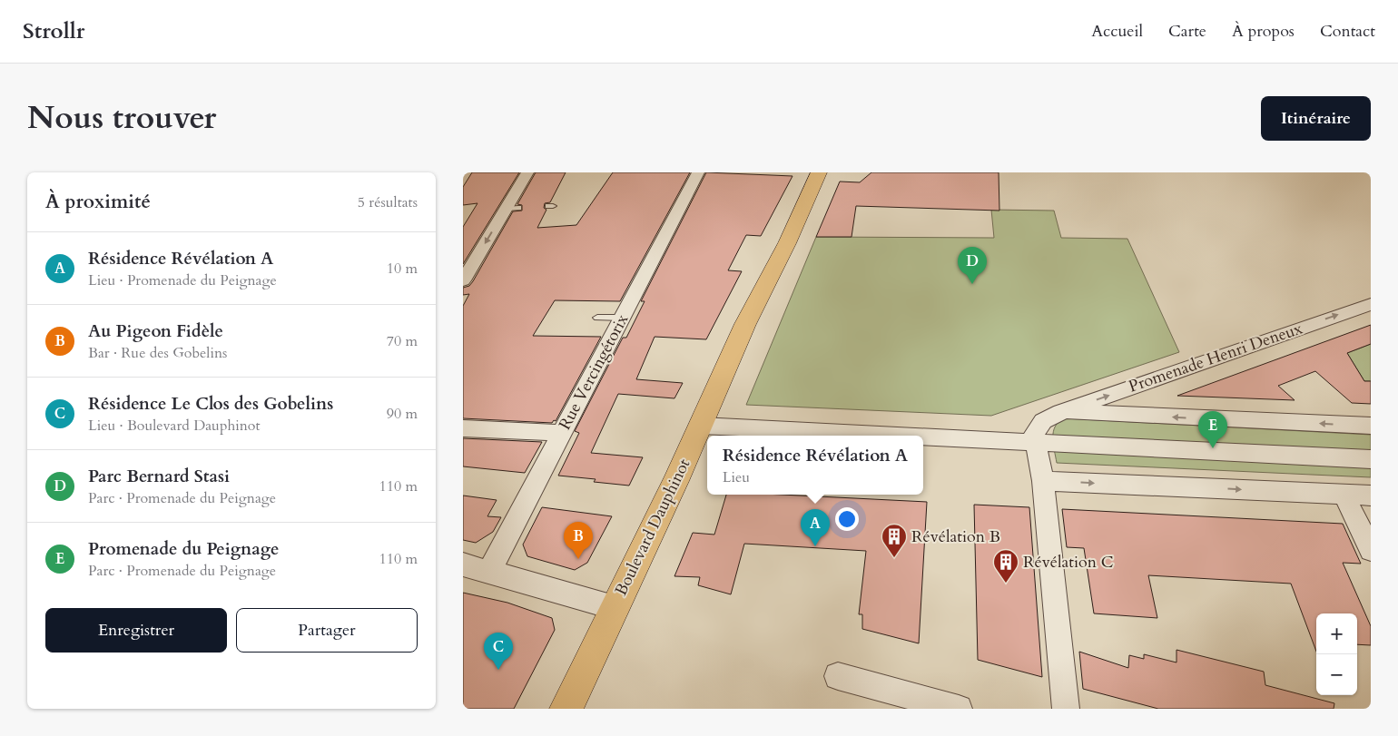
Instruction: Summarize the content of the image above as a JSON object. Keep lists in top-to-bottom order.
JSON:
{
  "streets": {
    "main road": ["Boulevard Dauphinot"],
    "street": ["Promenade Henri Deneux", "Rue Vercingétorix"]
  },
  "places": {
    "building": ["Révélation B", "Révélation C"]
  },
  "page": {
    "header": "Strollr",
    "nav": [
      "Accueil",
      "Carte",
      "À propos",
      "Contact"
    ],
    "title": "Nous trouver",
    "buttons": [
      "Itinéraire",
      ["Enregistrer", "Partager"]
    ],
    "heading": ["À proximité", "5 résultats"],
    "list": [
      {
        "mark": "A",
        "name": "Résidence Révélation A",
        "note": "Lieu · Promenade du Peignage",
        "value": "10 m"
      },
      {
        "mark": "B",
        "name": "Au Pigeon Fidèle",
        "note": "Bar · Rue des Gobelins",
        "value": "70 m"
      },
      {
        "mark": "C",
        "name": "Résidence Le Clos des Gobelins",
        "note": "Lieu · Boulevard Dauphinot",
        "value": "90 m"
      },
      {
        "mark": "D",
        "name": "Parc Bernard Stasi",
        "note": "Parc · Promenade du Peignage",
        "value": "110 m"
      },
      {
        "mark": "E",
        "name": "Promenade du Peignage",
        "note": "Parc · Promenade du Peignage",
        "value": "110 m"
      }
    ],
    "pins": [
      "D",
      "E",
      "A",
      "B",
      "C"
    ],
    "popup": ["Résidence Révélation A", "Lieu"],
    "map_buttons": ["+", "−"]
  }
}
